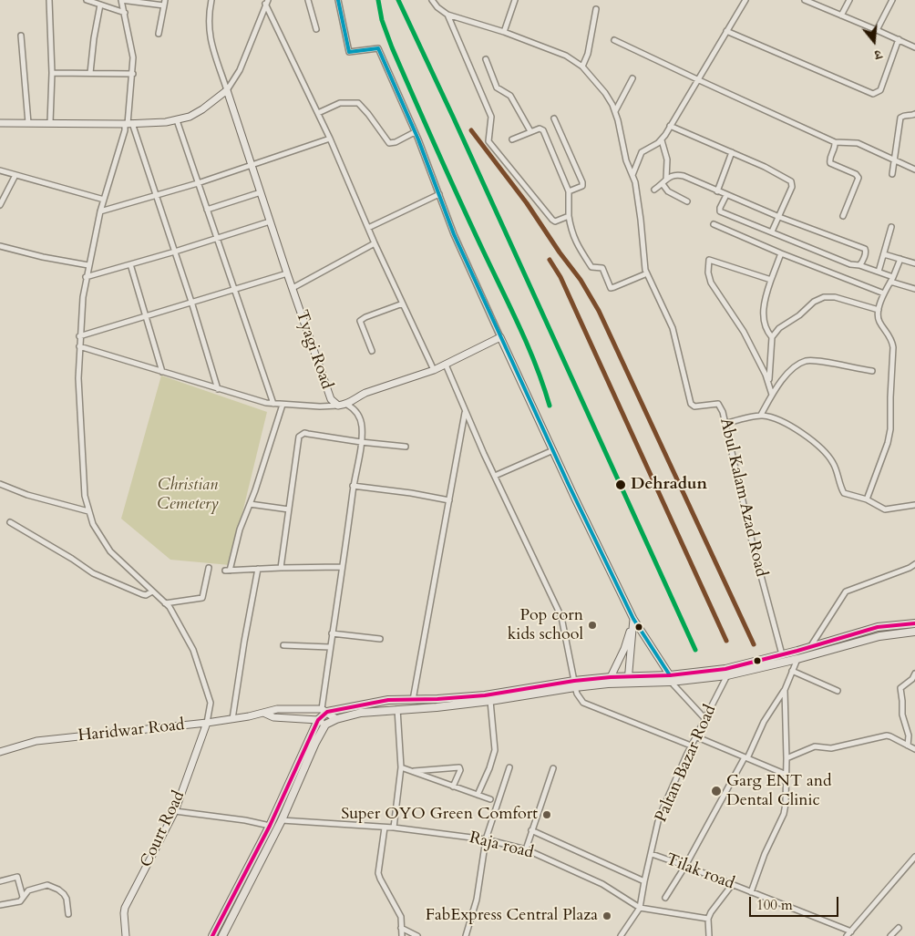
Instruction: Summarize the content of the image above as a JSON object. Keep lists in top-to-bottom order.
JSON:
{
  "streets": {
    "street": [
      "Tyagi Road",
      "Abul Kalam Azad Road",
      "Haridwar Road",
      "Paltan Bazar Road",
      "Court Road",
      "Raja road",
      "Tilak road"
    ]
  },
  "crossings": [
    ["Tyagi Road", "Haridwar Road"],
    ["Haridwar Road", "Court Road"],
    ["Paltan Bazar Road", "Raja road"],
    ["Paltan Bazar Road", "Tilak road"]
  ],
  "parks": ["Christian Cemetery"],
  "places": [
    "Dehradun",
    "Pop corn kids school",
    "Garg ENT and Dental Clinic",
    "Super OYO Green Comfort",
    "FabExpress Central Plaza"
  ],
  "scale_bar": "100 m",
  "north": "bottom"
}
